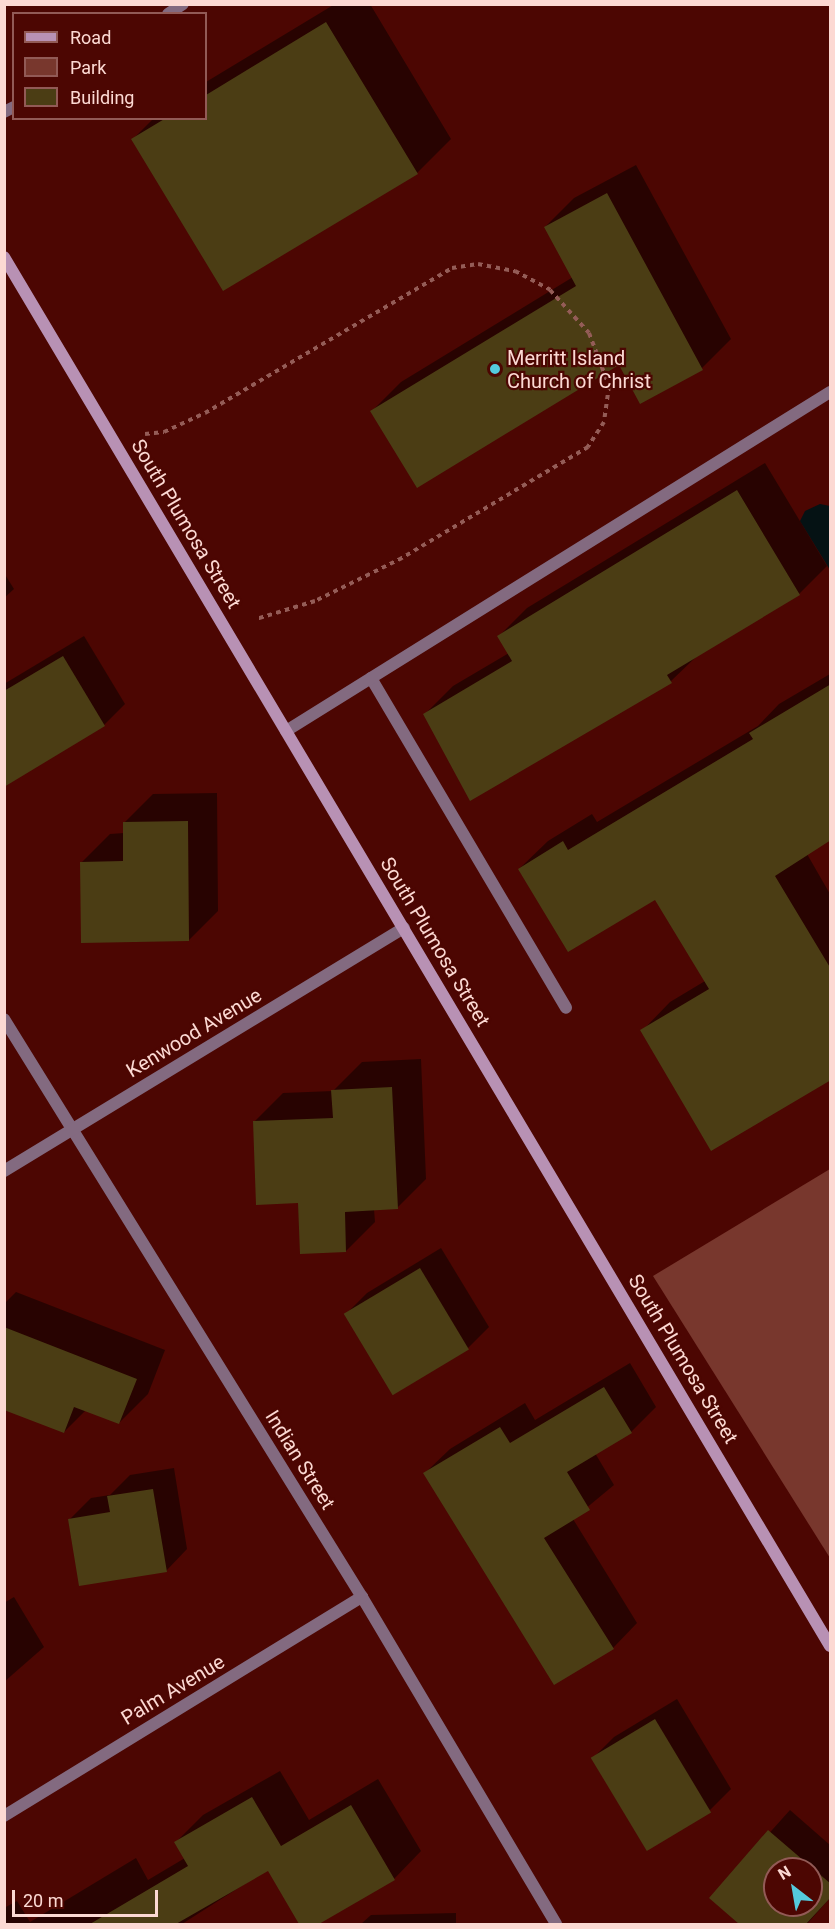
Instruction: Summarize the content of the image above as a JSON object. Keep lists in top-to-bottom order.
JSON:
{
  "streets": {
    "street": [
      "South Plumosa Street",
      "Kenwood Avenue",
      "Indian Street",
      "Palm Avenue"
    ]
  },
  "crossings": [
    ["South Plumosa Street", "Kenwood Avenue"],
    ["Kenwood Avenue", "Indian Street"],
    ["Indian Street", "Palm Avenue"]
  ],
  "places": ["Merritt Island Church of Christ"],
  "legend": ["Road", "Park", "Building"],
  "scale_bar": "20 m",
  "north": "top left"
}
